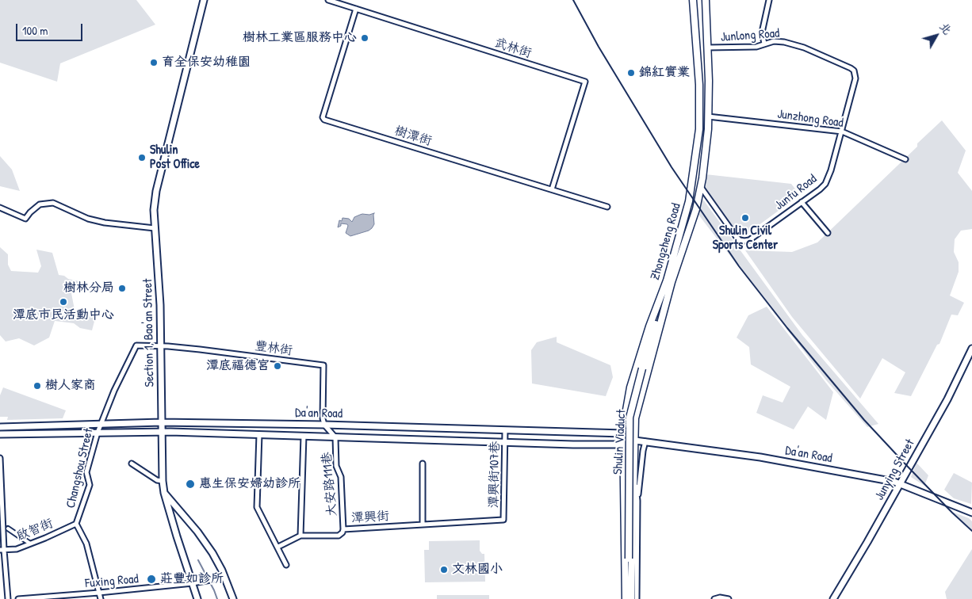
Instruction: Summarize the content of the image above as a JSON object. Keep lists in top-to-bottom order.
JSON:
{
  "streets": {
    "main road": ["Zhongzheng Road", "Shulin Viaduct"],
    "street": [
      "Junlong Road",
      "武林街",
      "Junzhong Road",
      "樹潭街",
      "Junfu Road",
      "Section 1, Bao'an Street",
      "豐林街",
      "Da'an Road",
      "Changshou Street",
      "Junying Street",
      "潭興街107巷",
      "大安路111巷",
      "潭興街",
      "啟智街",
      "Fuxing Road"
    ]
  },
  "crossings": [
    ["Junlong Road", "Junfu Road"],
    ["Junlong Road", "Zhongzheng Road"],
    ["武林街", "樹潭街"],
    ["Junzhong Road", "Junfu Road"],
    ["Junzhong Road", "Zhongzheng Road"],
    ["Junfu Road", "Zhongzheng Road"],
    ["Zhongzheng Road", "Da'an Road"],
    ["Zhongzheng Road", "Shulin Viaduct"],
    ["Section 1, Bao'an Street", "豐林街"],
    ["Section 1, Bao'an Street", "Da'an Road"],
    ["Section 1, Bao'an Street", "Changshou Street"],
    ["Section 1, Bao'an Street", "Fuxing Road"],
    ["豐林街", "Da'an Road"],
    ["豐林街", "Changshou Street"],
    ["Da'an Road", "Changshou Street"],
    ["Da'an Road", "Junying Street"],
    ["Da'an Road", "潭興街107巷"],
    ["Da'an Road", "大安路111巷"],
    ["Changshou Street", "啟智街"],
    ["Changshou Street", "Fuxing Road"],
    ["潭興街107巷", "潭興街"],
    ["大安路111巷", "潭興街"]
  ],
  "places": [
    "樹林工業區服務中心",
    "育全保安幼稚園",
    "錦紅實業",
    "Shulin Post Office",
    "Shulin Civil Sports Center",
    "樹林分局",
    "潭底市民活動中心",
    "潭底福德宮",
    "樹人家商",
    "惠生保安婦幼診所",
    "文林國小",
    "莊豐如診所"
  ],
  "scale_bar": "100 m",
  "north": "top right"
}
